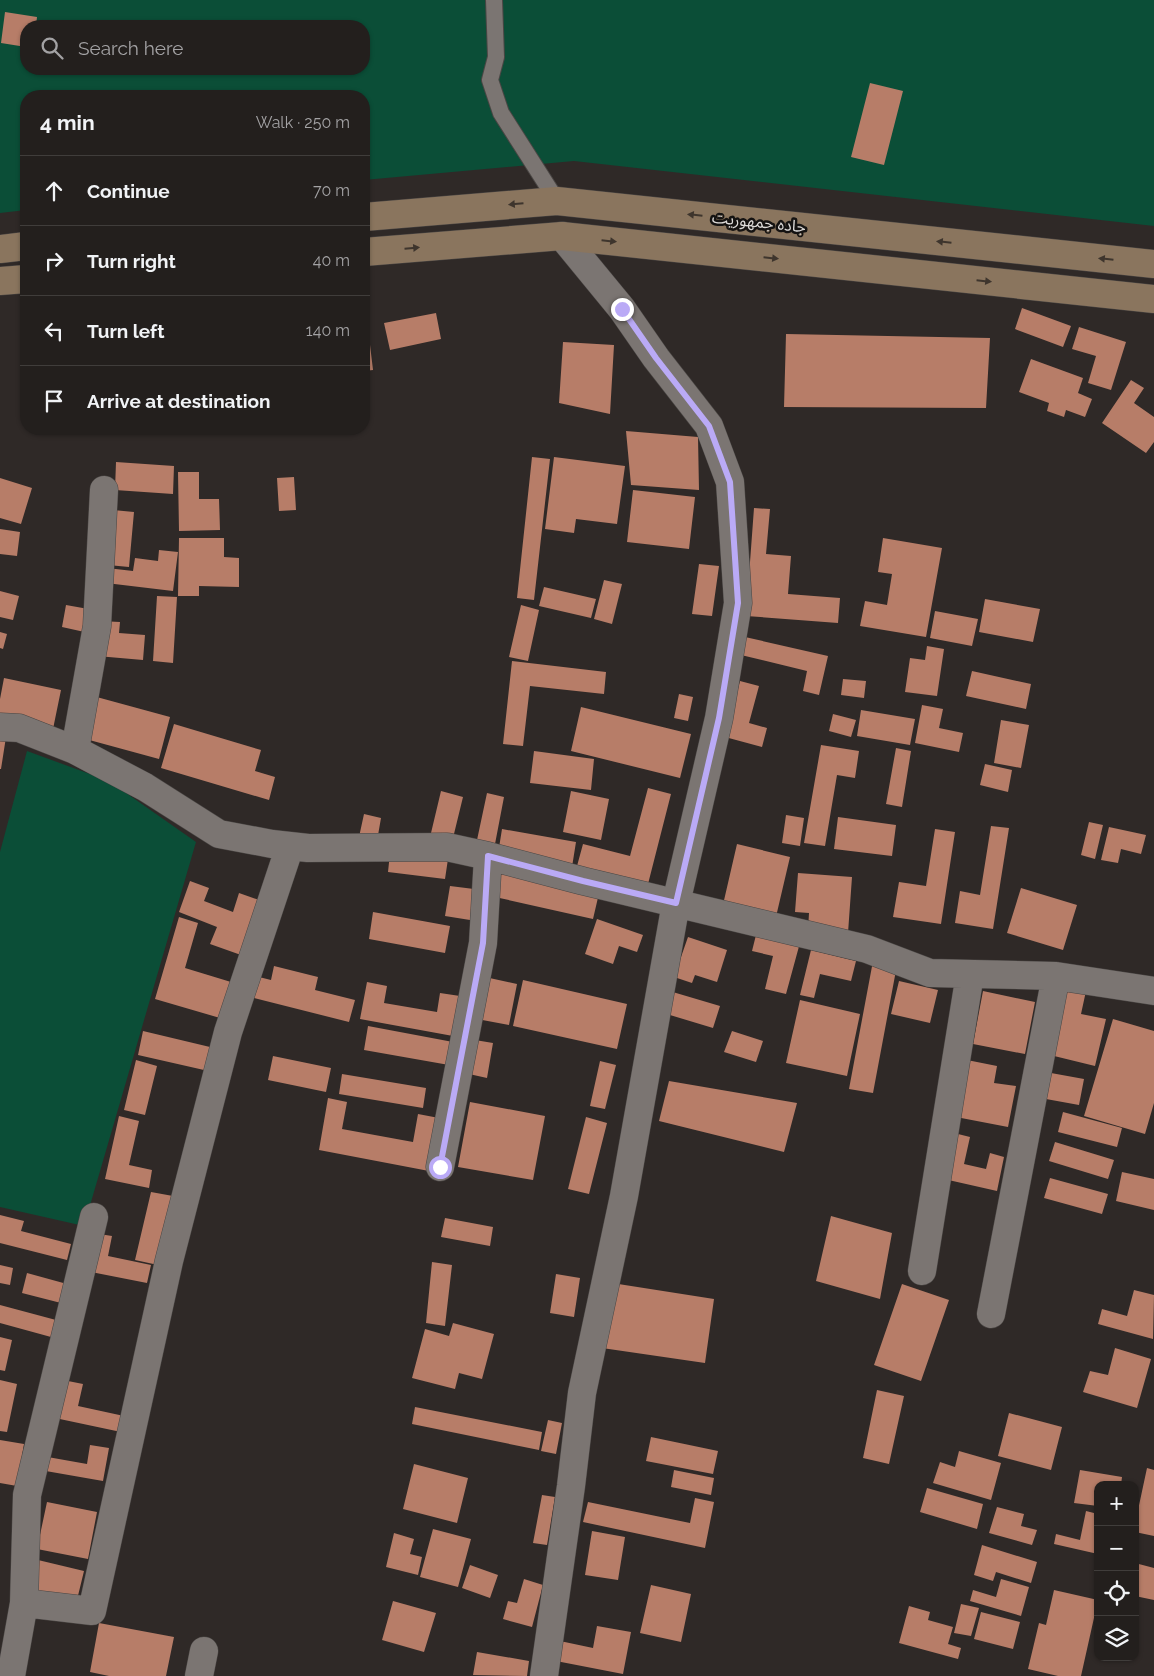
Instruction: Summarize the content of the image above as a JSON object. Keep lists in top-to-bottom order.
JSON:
{
  "streets": {
    "main road": ["جاده جمهوریت"]
  },
  "page": {
    "search": "Search here",
    "heading": ["4 min", "Walk · 250 m"],
    "list": [
      ["Continue", "70 m"],
      ["Turn right", "40 m"],
      ["Turn left", "140 m"],
      "Arrive at destination"
    ],
    "map_buttons": ["+", "−"]
  }
}
